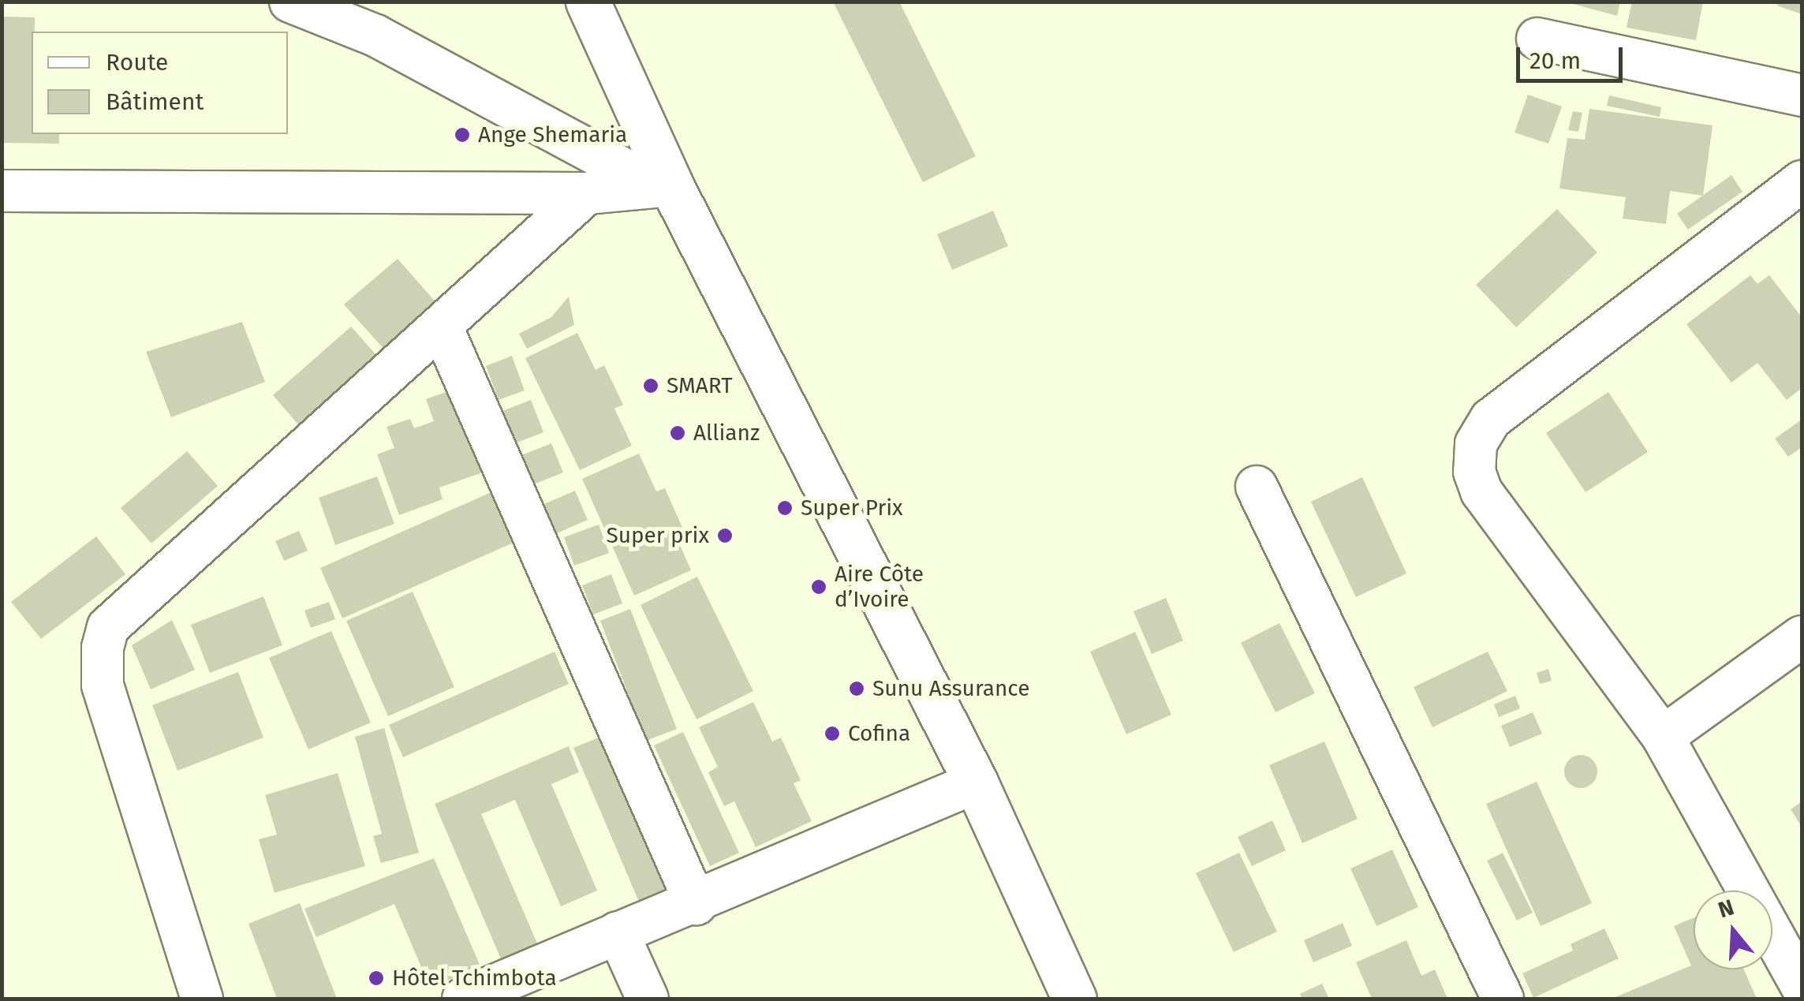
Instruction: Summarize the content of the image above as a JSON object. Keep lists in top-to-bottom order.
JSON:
{
  "places": [
    "Ange Shemaria",
    "SMART",
    "Allianz",
    "Super Prix",
    "Super prix",
    "Aire Côte d’Ivoire",
    "Sunu Assurance",
    "Cofina",
    "Hôtel Tchimbota"
  ],
  "legend": ["Route", "Bâtiment"],
  "scale_bar": "20 m",
  "north": "top"
}
